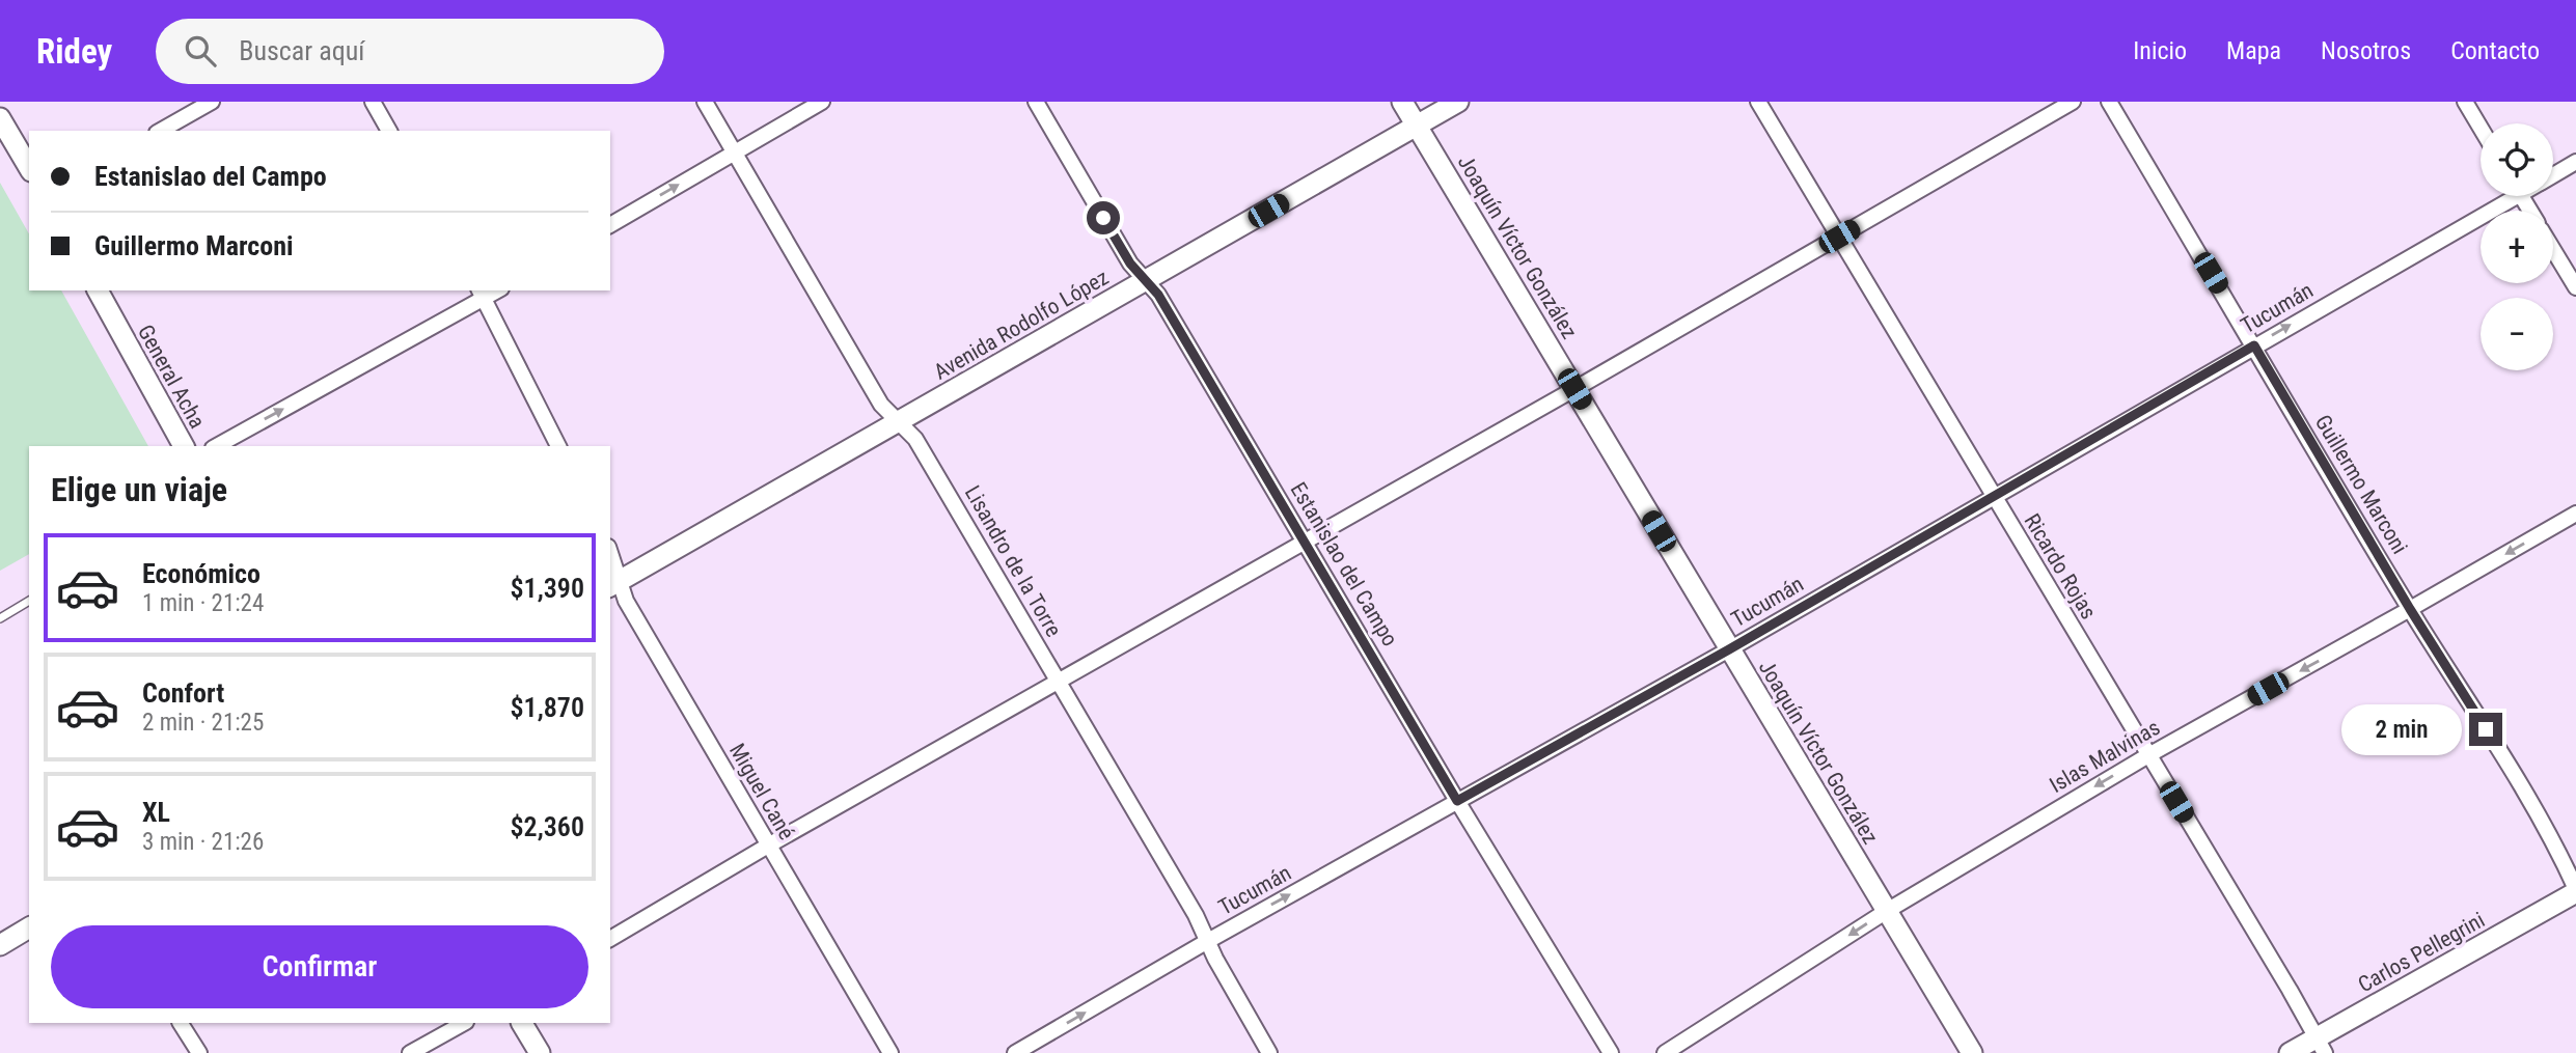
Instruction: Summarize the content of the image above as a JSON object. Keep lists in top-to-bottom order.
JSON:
{
  "streets": {
    "street": [
      "Joaquín Víctor González",
      "Tucumán",
      "Avenida Rodolfo López",
      "General Acha",
      "Guillermo Marconi",
      "Lisandro de la Torre",
      "Estanislao del Campo",
      "Ricardo Rojas",
      "Islas Malvinas",
      "Miguel Cané",
      "Carlos Pellegrini"
    ]
  },
  "crossings": [
    ["Joaquín Víctor González", "Tucumán"],
    ["Joaquín Víctor González", "Avenida Rodolfo López"],
    ["Joaquín Víctor González", "Islas Malvinas"],
    ["Tucumán", "Guillermo Marconi"],
    ["Tucumán", "Lisandro de la Torre"],
    ["Tucumán", "Estanislao del Campo"],
    ["Tucumán", "Ricardo Rojas"],
    ["Avenida Rodolfo López", "Lisandro de la Torre"],
    ["Avenida Rodolfo López", "Estanislao del Campo"],
    ["Avenida Rodolfo López", "Miguel Cané"],
    ["Guillermo Marconi", "Islas Malvinas"],
    ["Guillermo Marconi", "Carlos Pellegrini"],
    ["Ricardo Rojas", "Islas Malvinas"],
    ["Ricardo Rojas", "Carlos Pellegrini"]
  ],
  "one_way": ["Tucumán", "Islas Malvinas"],
  "page": {
    "header": "Ridey",
    "search": "Buscar aquí",
    "nav": [
      "Inicio",
      "Mapa",
      "Nosotros",
      "Contacto"
    ],
    "map_buttons": ["+", "−"],
    "banner": ["Estanislao del Campo", "Guillermo Marconi"],
    "heading": "Elige un viaje",
    "list": [
      {
        "name": "Económico",
        "note": "1 min · 21:24",
        "value": "$1,390"
      },
      {
        "name": "Confort",
        "note": "2 min · 21:25",
        "value": "$1,870"
      },
      {
        "name": "XL",
        "note": "3 min · 21:26",
        "value": "$2,360"
      }
    ],
    "bubble": "2 min",
    "buttons": "Confirmar"
  }
}
